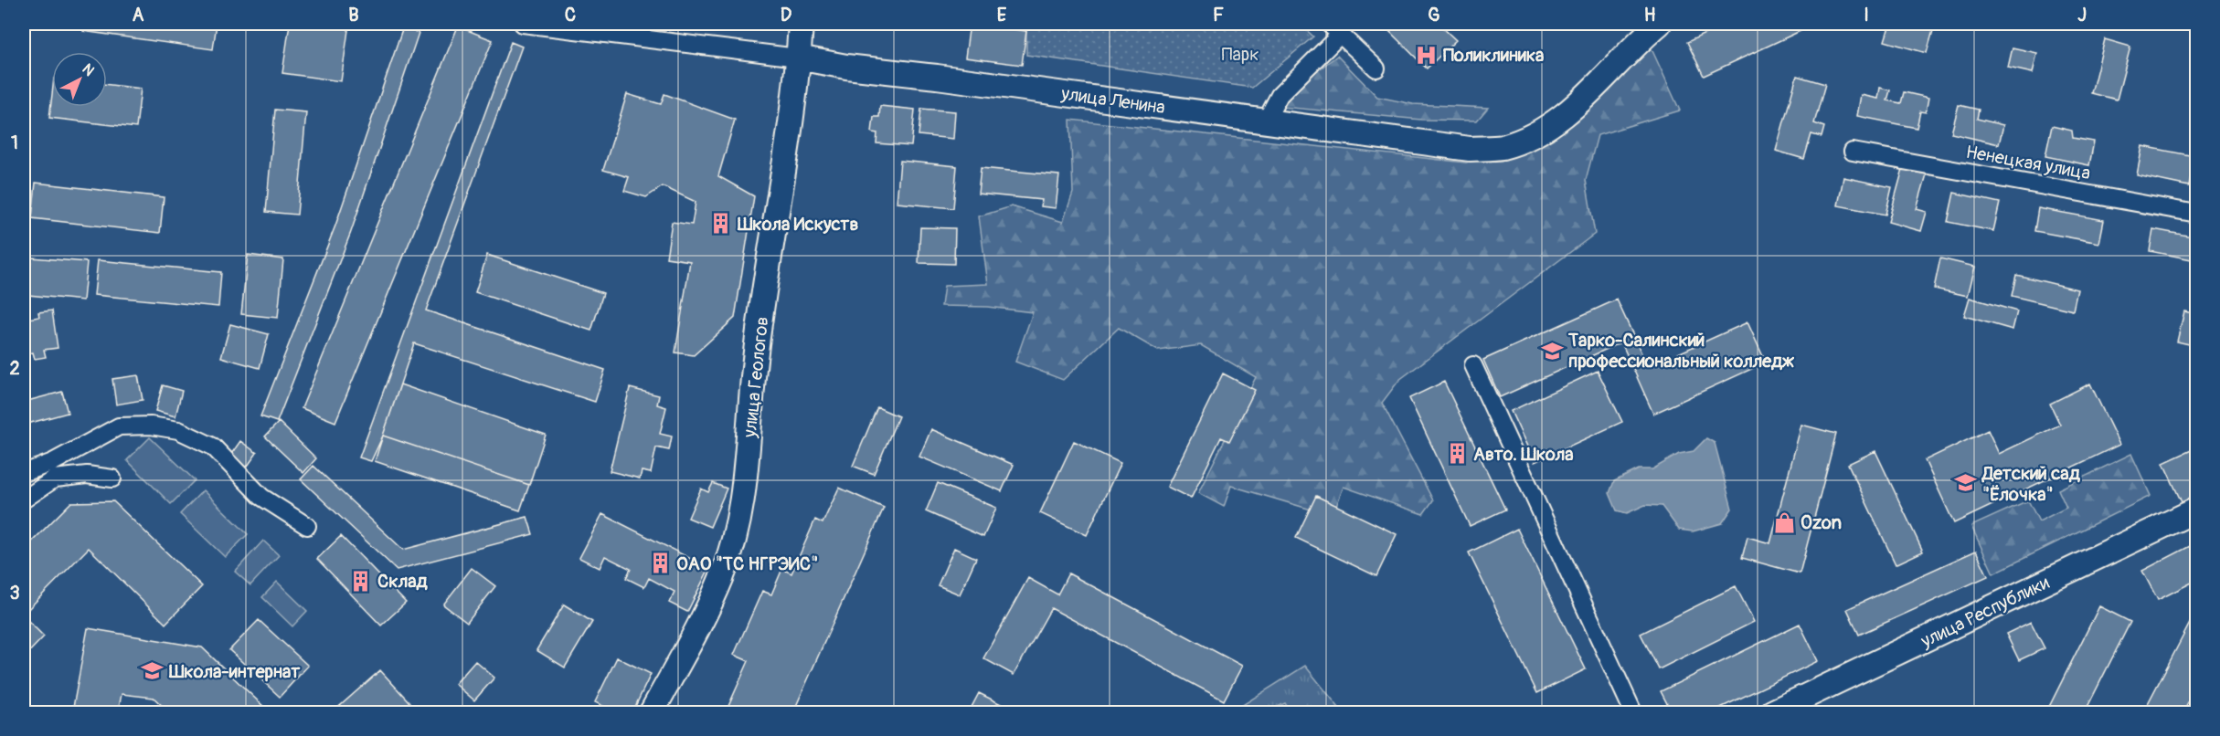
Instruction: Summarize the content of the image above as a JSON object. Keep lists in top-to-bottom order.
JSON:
{
  "streets": {
    "street": [
      "улица Ленина",
      "Ненецкая улица",
      "улица Геологов",
      "улица Республики"
    ]
  },
  "crossings": [
    ["улица Ленина", "улица Геологов"]
  ],
  "parks": ["Парк"],
  "places": {
    "hospital": ["Поликлиника"],
    "building": [
      "Школа Искуств",
      "Авто. Школа",
      "ОАО \"ТС НГРЭИС\"",
      "Склад"
    ],
    "school or university": ["Тарко-Салинский профессиональный колледж", "Детский сад \"Ёлочка\"", "Школа-интернат"],
    "shop": ["Ozon"]
  },
  "north": "top right",
  "grid": {
    "columns": [
      "A",
      "B",
      "C",
      "D",
      "E",
      "F",
      "G",
      "H",
      "I",
      "J"
    ],
    "rows": ["1", "2", "3"]
  }
}
